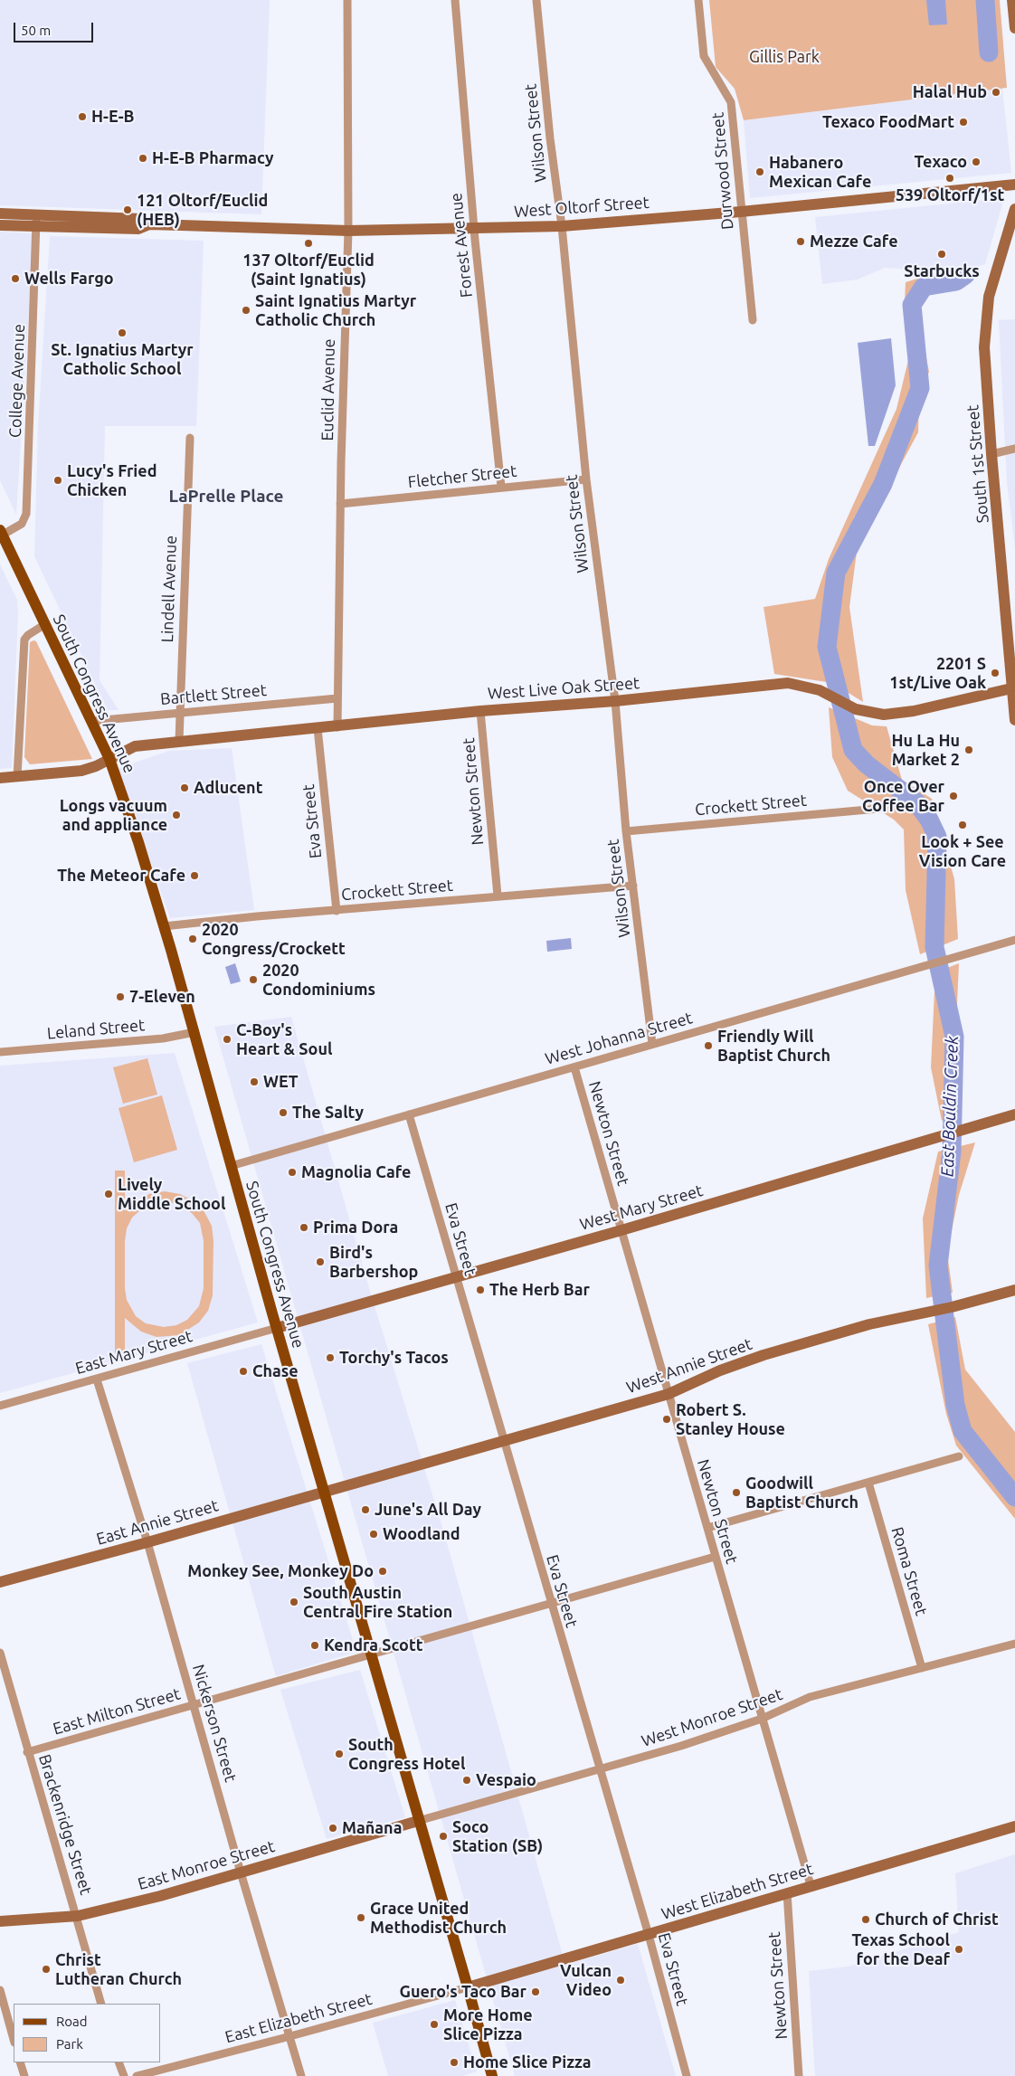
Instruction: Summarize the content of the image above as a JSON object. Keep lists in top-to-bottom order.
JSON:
{
  "streets": {
    "main road": ["South Congress Avenue"],
    "street": [
      "Wilson Street",
      "Durwood Street",
      "West Oltorf Street",
      "Forest Avenue",
      "College Avenue",
      "Euclid Avenue",
      "South 1st Street",
      "Fletcher Street",
      "Lindell Avenue",
      "West Live Oak Street",
      "Bartlett Street",
      "Newton Street",
      "Crockett Street",
      "Eva Street",
      "Leland Street",
      "West Johanna Street",
      "West Mary Street",
      "East Mary Street",
      "West Annie Street",
      "East Annie Street",
      "Roma Street",
      "East Milton Street",
      "West Monroe Street",
      "Nickerson Street",
      "Brackenridge Street",
      "East Monroe Street",
      "West Elizabeth Street",
      "East Elizabeth Street"
    ]
  },
  "crossings": [
    ["Wilson Street", "West Oltorf Street"],
    ["Wilson Street", "Fletcher Street"],
    ["Wilson Street", "West Live Oak Street"],
    ["Wilson Street", "Crockett Street"],
    ["Wilson Street", "West Johanna Street"],
    ["Durwood Street", "West Oltorf Street"],
    ["West Oltorf Street", "Forest Avenue"],
    ["West Oltorf Street", "College Avenue"],
    ["West Oltorf Street", "Euclid Avenue"],
    ["Forest Avenue", "Fletcher Street"],
    ["College Avenue", "South Congress Avenue"],
    ["Euclid Avenue", "Fletcher Street"],
    ["Euclid Avenue", "West Live Oak Street"],
    ["Euclid Avenue", "Bartlett Street"],
    ["South 1st Street", "West Live Oak Street"],
    ["Lindell Avenue", "West Live Oak Street"],
    ["Lindell Avenue", "Bartlett Street"],
    ["West Live Oak Street", "South Congress Avenue"],
    ["West Live Oak Street", "Newton Street"],
    ["West Live Oak Street", "Eva Street"],
    ["South Congress Avenue", "Bartlett Street"],
    ["South Congress Avenue", "Crockett Street"],
    ["South Congress Avenue", "Leland Street"],
    ["South Congress Avenue", "West Johanna Street"],
    ["South Congress Avenue", "West Mary Street"],
    ["South Congress Avenue", "East Mary Street"],
    ["South Congress Avenue", "West Annie Street"],
    ["South Congress Avenue", "East Annie Street"],
    ["South Congress Avenue", "East Milton Street"],
    ["South Congress Avenue", "West Monroe Street"],
    ["South Congress Avenue", "East Monroe Street"],
    ["South Congress Avenue", "West Elizabeth Street"],
    ["South Congress Avenue", "East Elizabeth Street"],
    ["Newton Street", "Crockett Street"],
    ["Newton Street", "West Johanna Street"],
    ["Newton Street", "West Mary Street"],
    ["Newton Street", "West Annie Street"],
    ["Newton Street", "East Milton Street"],
    ["Newton Street", "West Monroe Street"],
    ["Newton Street", "West Elizabeth Street"],
    ["Crockett Street", "Eva Street"],
    ["Eva Street", "West Johanna Street"],
    ["Eva Street", "West Mary Street"],
    ["Eva Street", "West Annie Street"],
    ["Eva Street", "East Milton Street"],
    ["Eva Street", "West Monroe Street"],
    ["Eva Street", "West Elizabeth Street"],
    ["West Mary Street", "East Mary Street"],
    ["East Mary Street", "Nickerson Street"],
    ["West Annie Street", "East Annie Street"],
    ["East Annie Street", "Nickerson Street"],
    ["Roma Street", "West Monroe Street"],
    ["East Milton Street", "Nickerson Street"],
    ["East Milton Street", "Brackenridge Street"],
    ["West Monroe Street", "East Monroe Street"],
    ["Nickerson Street", "East Monroe Street"],
    ["Nickerson Street", "East Elizabeth Street"],
    ["Brackenridge Street", "East Monroe Street"],
    ["West Elizabeth Street", "East Elizabeth Street"]
  ],
  "districts": ["LaPrelle Place"],
  "water": ["East Bouldin Creek"],
  "parks": ["Gillis Park"],
  "places": [
    "Halal Hub",
    "H-E-B",
    "Texaco FoodMart",
    "H-E-B Pharmacy",
    "Texaco",
    "Habanero Mexican Cafe",
    "539 Oltorf/1st",
    "121 Oltorf/Euclid (HEB)",
    "Mezze Cafe",
    "137 Oltorf/Euclid (Saint Ignatius)",
    "Starbucks",
    "Wells Fargo",
    "Saint Ignatius Martyr Catholic Church",
    "St. Ignatius Martyr Catholic School",
    "Lucy's Fried Chicken",
    "2201 S 1st/Live Oak",
    "Hu La Hu Market 2",
    "Adlucent",
    "Once Over Coffee Bar",
    "Longs vacuum and appliance",
    "Look + See Vision Care",
    "The Meteor Cafe",
    "2020 Congress/Crockett",
    "2020 Condominiums",
    "7-Eleven",
    "C-Boy's Heart & Soul",
    "Friendly Will Baptist Church",
    "WET",
    "The Salty",
    "Magnolia Cafe",
    "Lively Middle School",
    "Prima Dora",
    "Bird's Barbershop",
    "The Herb Bar",
    "Torchy's Tacos",
    "Chase",
    "Robert S. Stanley House",
    "Goodwill Baptist Church",
    "June's All Day",
    "Woodland",
    "Monkey See, Monkey Do",
    "South Austin Central Fire Station",
    "Kendra Scott",
    "South Congress Hotel",
    "Vespaio",
    "Mañana",
    "Soco Station (SB)",
    "Grace United Methodist Church",
    "Church of Christ",
    "Texas School for the Deaf",
    "Christ Lutheran Church",
    "Vulcan Video",
    "Guero's Taco Bar",
    "More Home Slice Pizza",
    "Home Slice Pizza"
  ],
  "legend": ["Road", "Park"],
  "scale_bar": "50 m"
}
